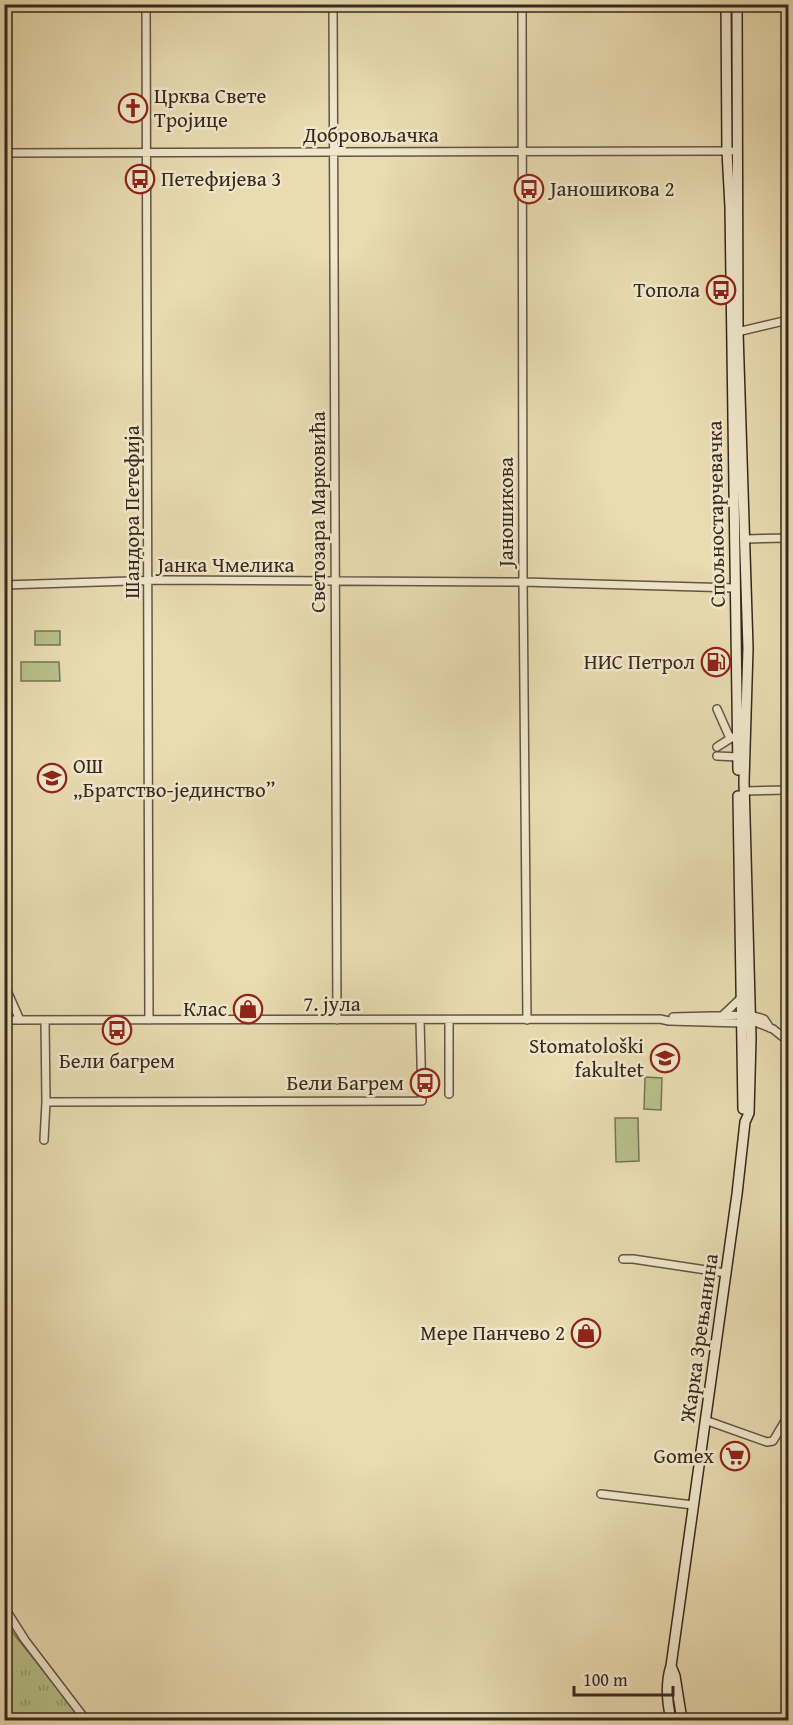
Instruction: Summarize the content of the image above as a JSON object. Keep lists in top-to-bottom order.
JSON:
{
  "streets": {
    "street": [
      "Добровољачка",
      "Шандора Петефија",
      "Светозара Марковића",
      "Јаношикова",
      "Спољностарчевачка",
      "Јанка Чмелика",
      "7. јула",
      "Жарка Зрењанина"
    ]
  },
  "crossings": [
    ["Добровољачка", "Шандора Петефија"],
    ["Добровољачка", "Светозара Марковића"],
    ["Добровољачка", "Јаношикова"],
    ["Добровољачка", "Спољностарчевачка"],
    ["Шандора Петефија", "Јанка Чмелика"],
    ["Шандора Петефија", "7. јула"],
    ["Светозара Марковића", "Јанка Чмелика"],
    ["Светозара Марковића", "7. јула"],
    ["Јаношикова", "Јанка Чмелика"],
    ["Јаношикова", "7. јула"],
    ["Спољностарчевачка", "Јанка Чмелика"],
    ["Спољностарчевачка", "7. јула"],
    ["Спољностарчевачка", "Жарка Зрењанина"],
    ["7. јула", "Жарка Зрењанина"]
  ],
  "places": {
    "church": ["Црква Свете Тројице"],
    "bus stop": [
      "Петефијева 3",
      "Јаношикова 2",
      "Топола",
      "Бели багрем",
      "Бели Багрем"
    ],
    "fuel station": ["НИС Петрол"],
    "school or university": ["ОШ „Братство-јединство”", "Stomatološki fakultet"],
    "shop": ["Клас", "Мере Панчево 2"],
    "supermarket": ["Gomex"]
  },
  "scale_bar": "100 m"
}
